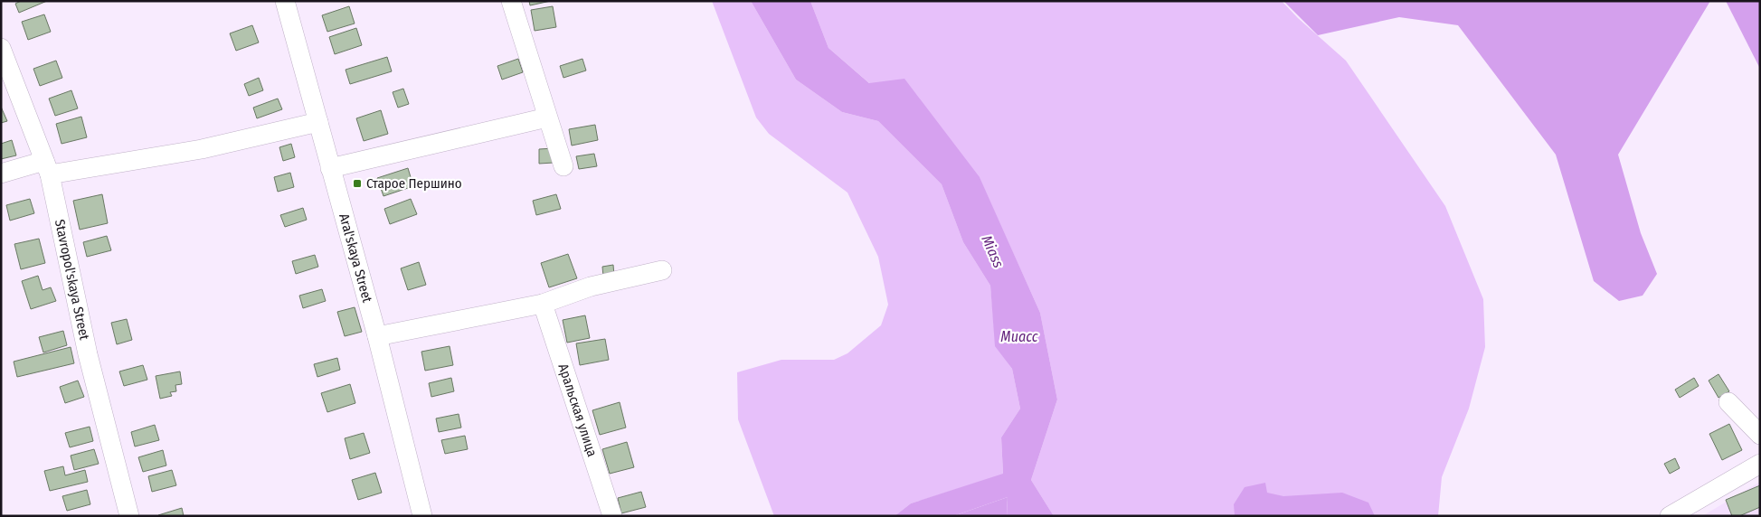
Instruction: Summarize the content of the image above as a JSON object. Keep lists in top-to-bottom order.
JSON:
{
  "streets": {
    "street": ["Aral'skaya Street", "Stavropol'skaya Street", "Аральская улица"]
  },
  "water": ["Miass", "Миасс"],
  "places": {
    "transit": ["Старое Першино"]
  }
}
